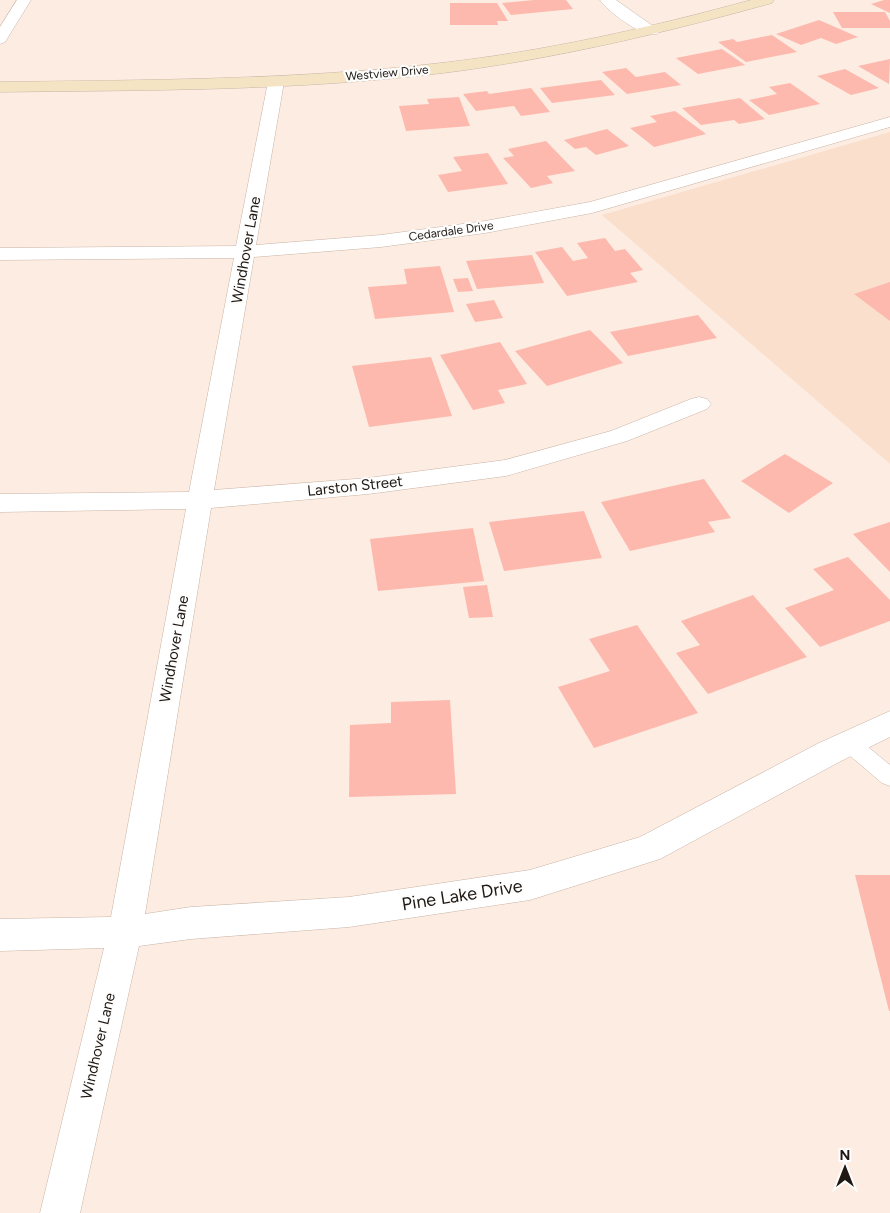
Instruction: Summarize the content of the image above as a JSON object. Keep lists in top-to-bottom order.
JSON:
{
  "streets": {
    "main road": ["Westview Drive"],
    "street": [
      "Cedardale Drive",
      "Windhover Lane",
      "Larston Street",
      "Pine Lake Drive"
    ]
  },
  "crossings": [
    ["Westview Drive", "Windhover Lane"],
    ["Cedardale Drive", "Windhover Lane"],
    ["Windhover Lane", "Larston Street"],
    ["Windhover Lane", "Pine Lake Drive"]
  ],
  "north": "top"
}
